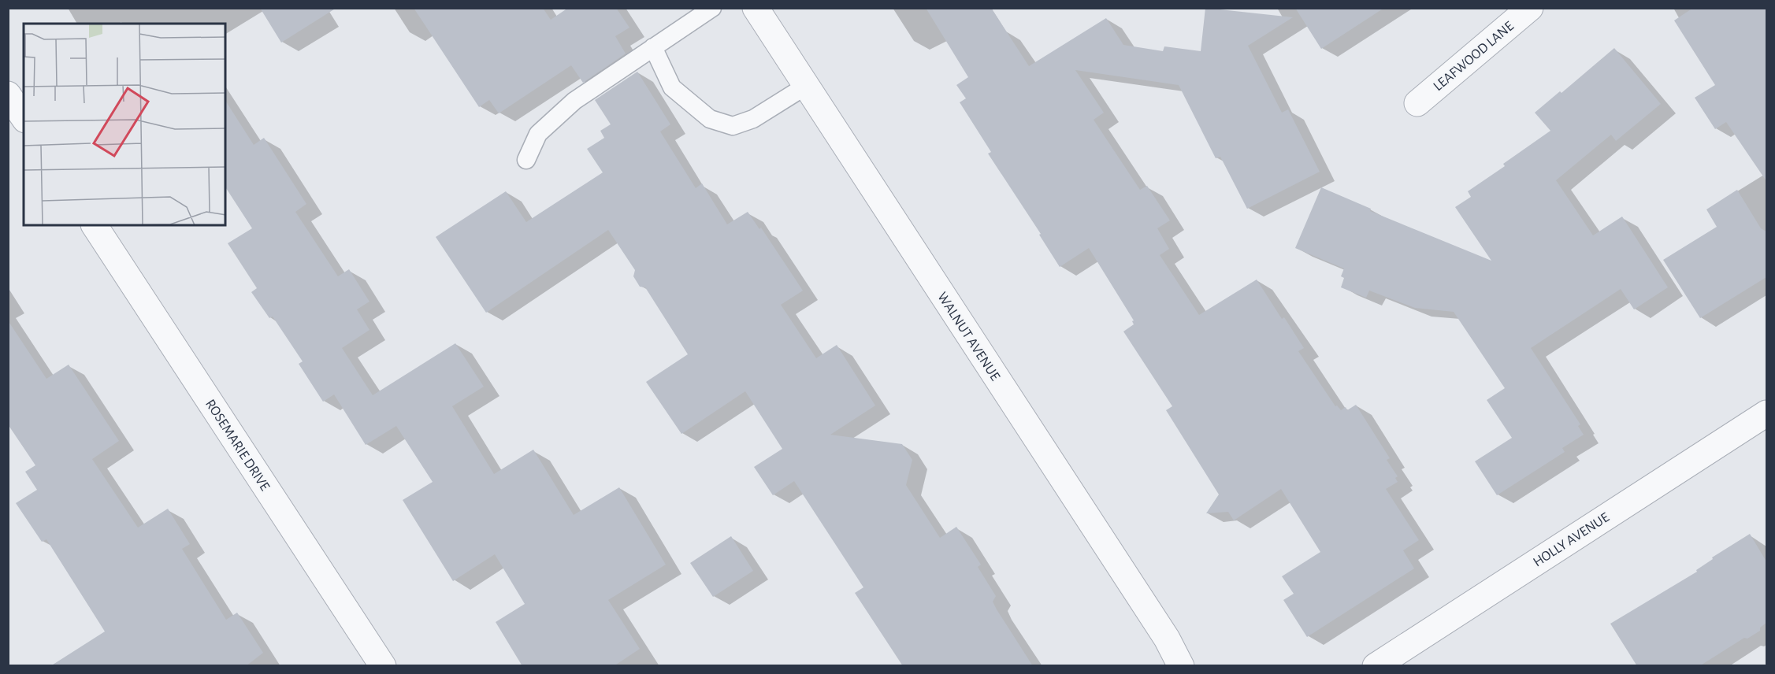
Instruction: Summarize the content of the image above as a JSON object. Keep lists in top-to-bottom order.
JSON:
{
  "streets": {
    "street": [
      "LEAFWOOD LANE",
      "WALNUT AVENUE",
      "ROSEMARIE DRIVE",
      "HOLLY AVENUE"
    ]
  }
}
